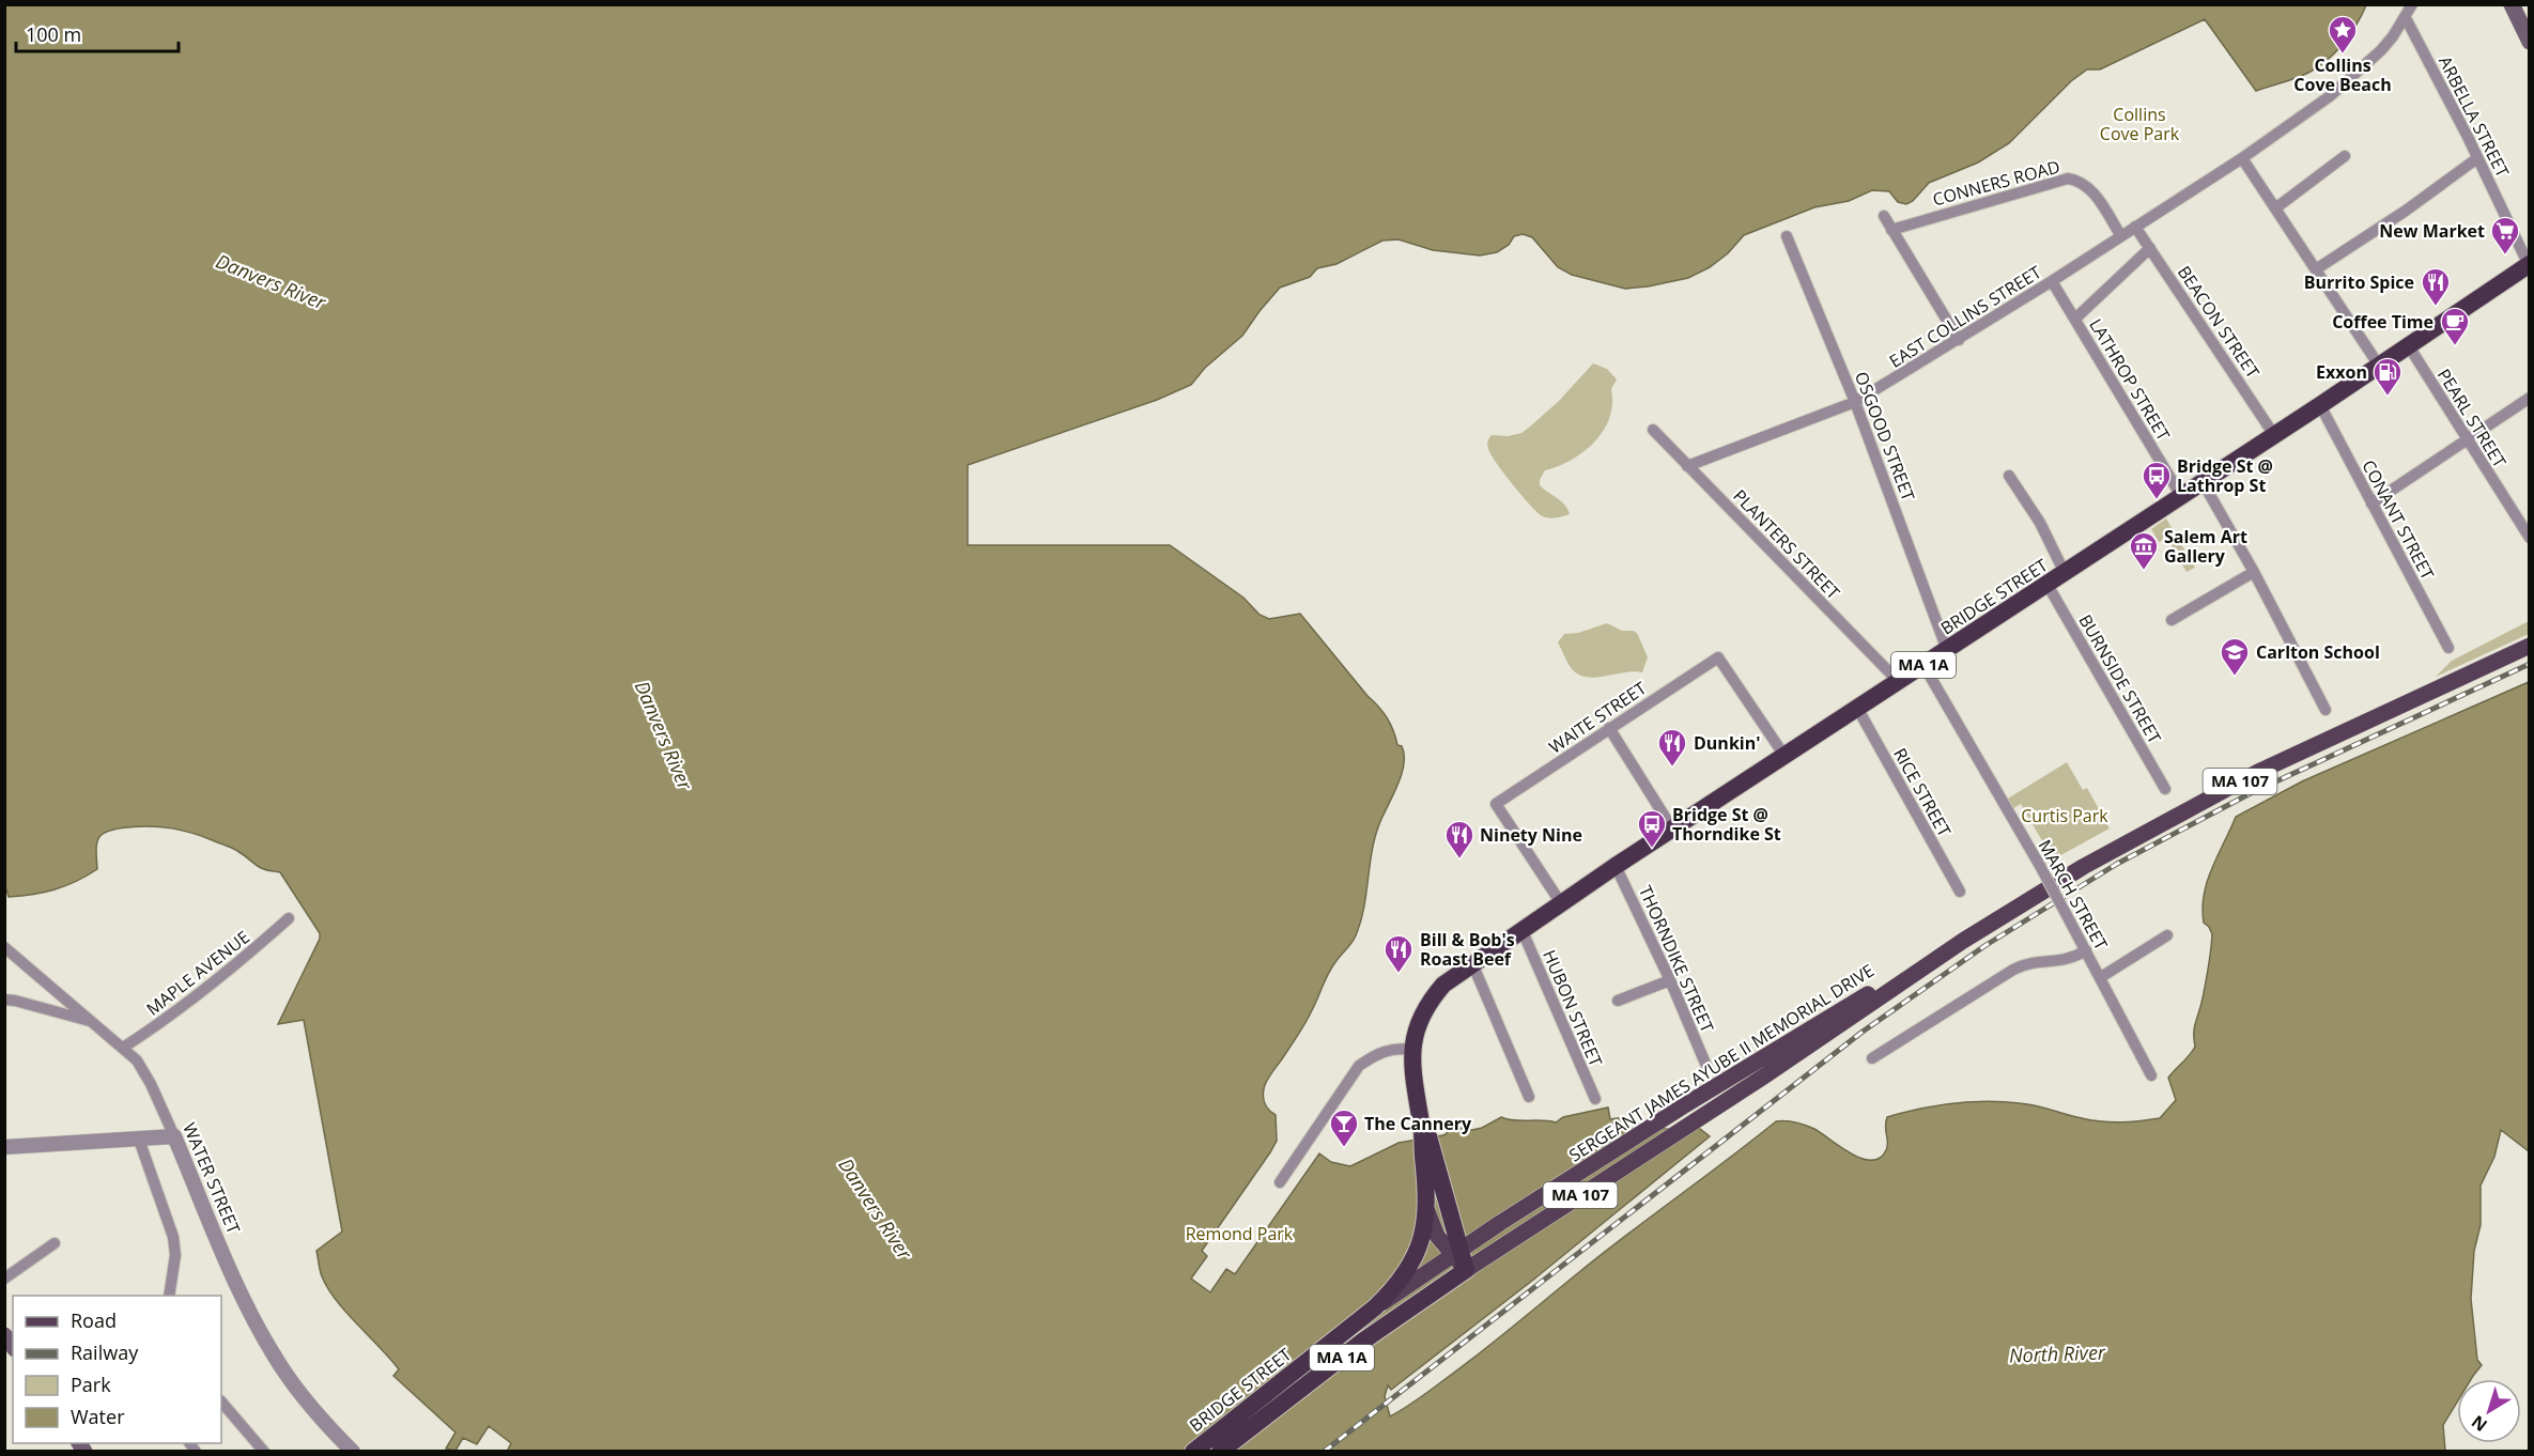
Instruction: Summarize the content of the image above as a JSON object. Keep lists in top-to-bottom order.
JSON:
{
  "streets": {
    "highway": ["BRIDGE STREET", "MA 1A"],
    "main road": ["MA 107", "SERGEANT JAMES AYUBE II MEMORIAL DRIVE"],
    "street": [
      "ARBELLA STREET",
      "CONNERS ROAD",
      "EAST COLLINS STREET",
      "BEACON STREET",
      "LATHROP STREET",
      "PEARL STREET",
      "OSGOOD STREET",
      "CONANT STREET",
      "PLANTERS STREET",
      "BURNSIDE STREET",
      "WAITE STREET",
      "RICE STREET",
      "MARCH STREET",
      "THORNDIKE STREET",
      "MAPLE AVENUE",
      "HUBON STREET",
      "WATER STREET"
    ]
  },
  "crossings": [
    ["ARBELLA STREET", "EAST COLLINS STREET"],
    ["ARBELLA STREET", "BRIDGE STREET"],
    ["CONNERS ROAD", "EAST COLLINS STREET"],
    ["EAST COLLINS STREET", "BEACON STREET"],
    ["EAST COLLINS STREET", "LATHROP STREET"],
    ["EAST COLLINS STREET", "OSGOOD STREET"],
    ["EAST COLLINS STREET", "PLANTERS STREET"],
    ["BEACON STREET", "BRIDGE STREET"],
    ["LATHROP STREET", "BRIDGE STREET"],
    ["PEARL STREET", "BRIDGE STREET"],
    ["OSGOOD STREET", "BRIDGE STREET"],
    ["CONANT STREET", "BRIDGE STREET"],
    ["PLANTERS STREET", "BRIDGE STREET"],
    ["BRIDGE STREET", "BURNSIDE STREET"],
    ["BRIDGE STREET", "WAITE STREET"],
    ["BRIDGE STREET", "RICE STREET"],
    ["BRIDGE STREET", "MARCH STREET"],
    ["BRIDGE STREET", "THORNDIKE STREET"],
    ["BRIDGE STREET", "HUBON STREET"],
    ["BRIDGE STREET", "SERGEANT JAMES AYUBE II MEMORIAL DRIVE"],
    ["MAPLE AVENUE", "WATER STREET"]
  ],
  "water": ["Danvers River", "North River"],
  "parks": ["Collins Cove Park", "Curtis Park", "Remond Park"],
  "places": {
    "place": ["Collins Cove Beach"],
    "supermarket": ["New Market"],
    "restaurant": [
      "Burrito Spice",
      "Dunkin'",
      "Ninety Nine",
      "Bill & Bob's Roast Beef"
    ],
    "cafe": ["Coffee Time"],
    "fuel station": ["Exxon"],
    "bus stop": ["Bridge St @ Lathrop St", "Bridge St @ Thorndike St"],
    "museum": ["Salem Art Gallery"],
    "school or university": ["Carlton School"],
    "bar": ["The Cannery"]
  },
  "legend": [
    "Road",
    "Railway",
    "Park",
    "Water"
  ],
  "scale_bar": "100 m",
  "north": "bottom left"
}
